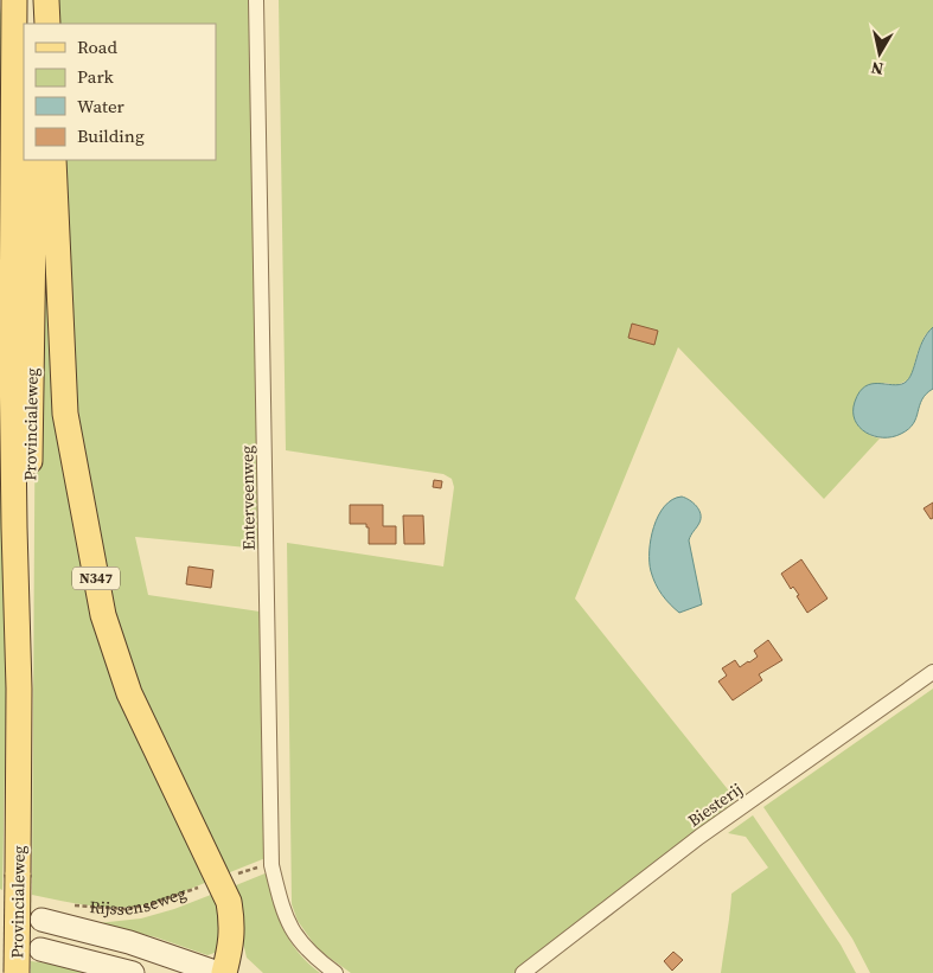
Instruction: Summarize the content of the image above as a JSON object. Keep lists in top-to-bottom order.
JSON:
{
  "streets": {
    "main road": ["Provincialeweg", "N347", "Rijssenseweg"],
    "street": ["Enterveenweg", "Biesterij"]
  },
  "crossings": [
    ["Enterveenweg", "Rijssenseweg"],
    ["N347", "Rijssenseweg"]
  ],
  "legend": [
    "Road",
    "Park",
    "Water",
    "Building"
  ],
  "north": "bottom"
}
